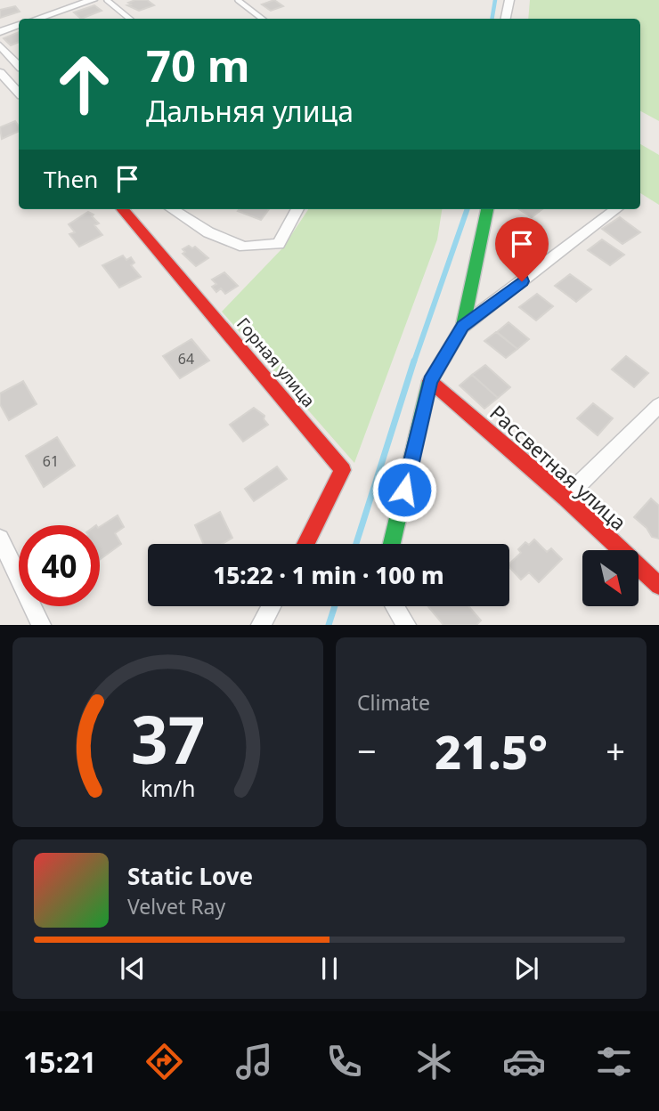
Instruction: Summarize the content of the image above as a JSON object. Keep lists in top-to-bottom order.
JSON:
{
  "streets": {
    "street": ["Горная улица", "Рассветная улица"]
  },
  "house_numbers": ["64", "61"],
  "north": "bottom right",
  "page": {
    "turn": ["70 m", "Дальняя улица"],
    "then": "Then",
    "limit": "40",
    "trip": "15:22 · 1 min · 100 m",
    "tile": "Climate",
    "heat": ["−", "21.5°", "+"],
    "song": ["Static Love", "Velvet Ray"],
    "tabs": "15:21",
    "gauge": ["37", "km/h"]
  }
}
